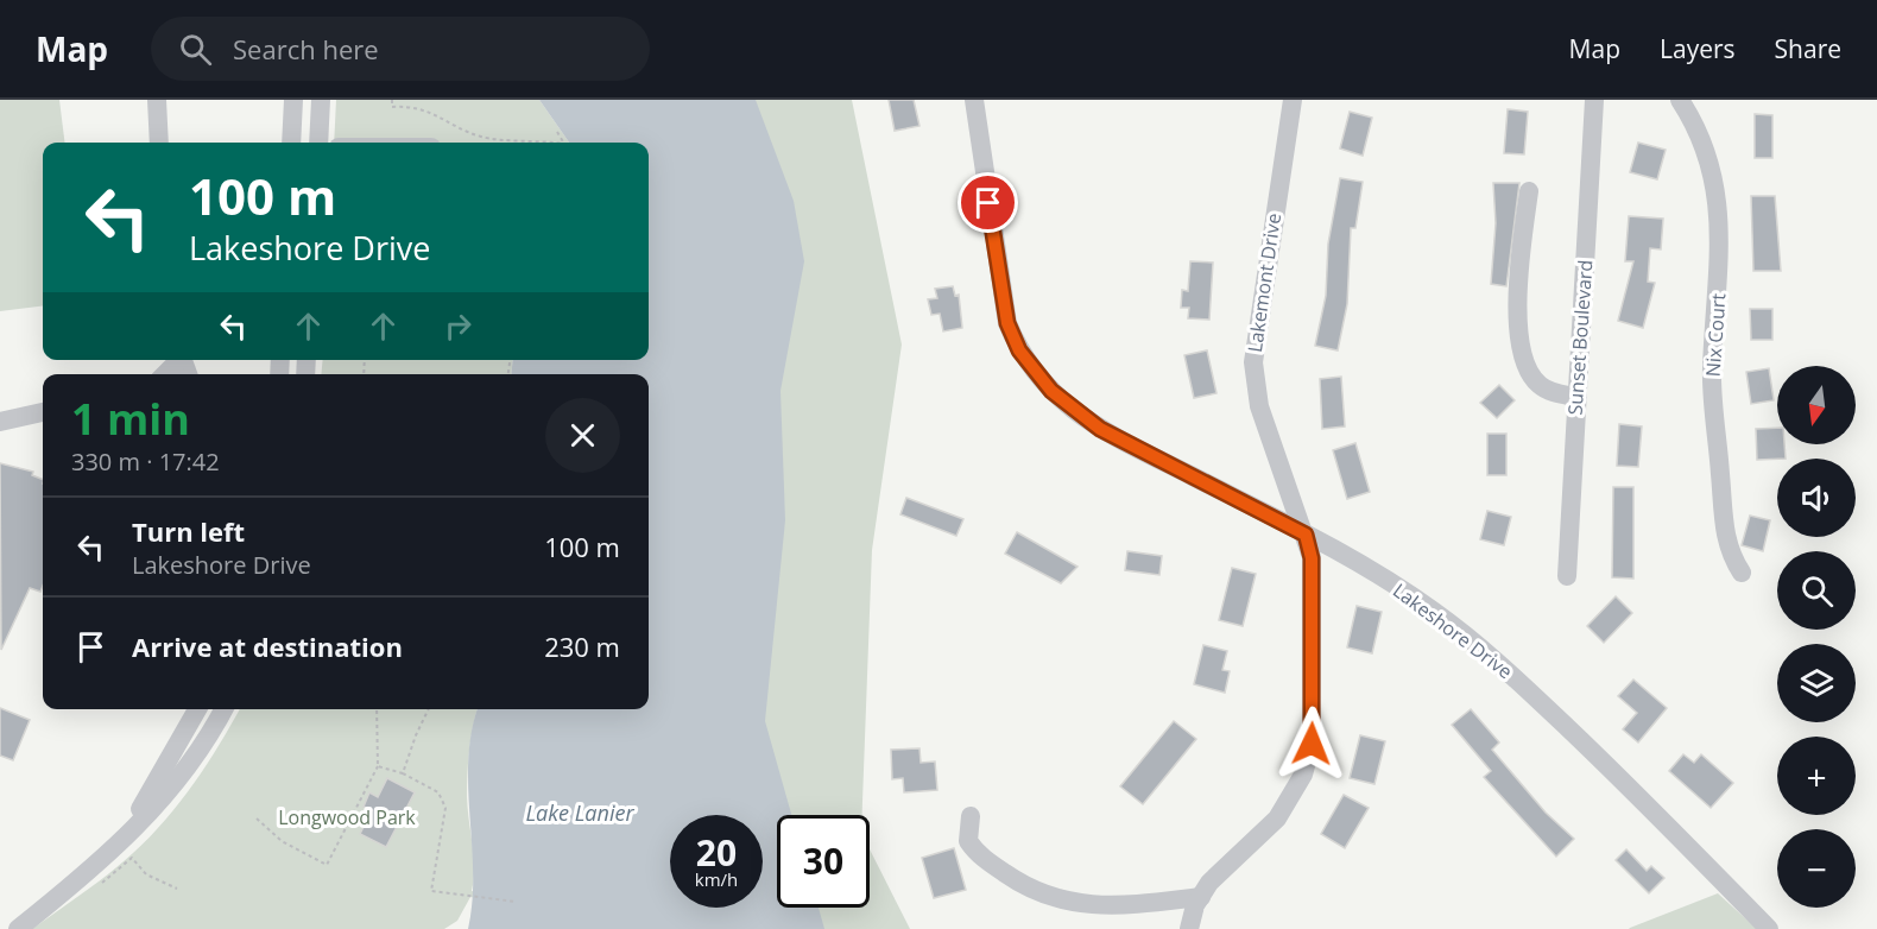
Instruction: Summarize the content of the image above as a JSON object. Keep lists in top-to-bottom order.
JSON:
{
  "streets": {
    "street": [
      "Lakemont Drive",
      "Nix Court",
      "Sunset Boulevard",
      "Lakeshore Drive"
    ]
  },
  "crossings": [
    ["Lakemont Drive", "Lakeshore Drive"]
  ],
  "water": ["Lake Lanier"],
  "parks": ["Longwood Park"],
  "north": "bottom",
  "page": {
    "header": "Map",
    "search": "Search here",
    "nav": ["Map", "Layers", "Share"],
    "turn": ["100 m", "Lakeshore Drive"],
    "map_buttons": ["+", "−"],
    "heading": ["1 min", "330 m · 17:42"],
    "list": [
      {
        "name": "Turn left",
        "note": "Lakeshore Drive",
        "value": "100 m"
      },
      {
        "name": "Arrive at destination",
        "value": "230 m"
      }
    ],
    "speed": "20 km/h",
    "limit": "30"
  }
}
